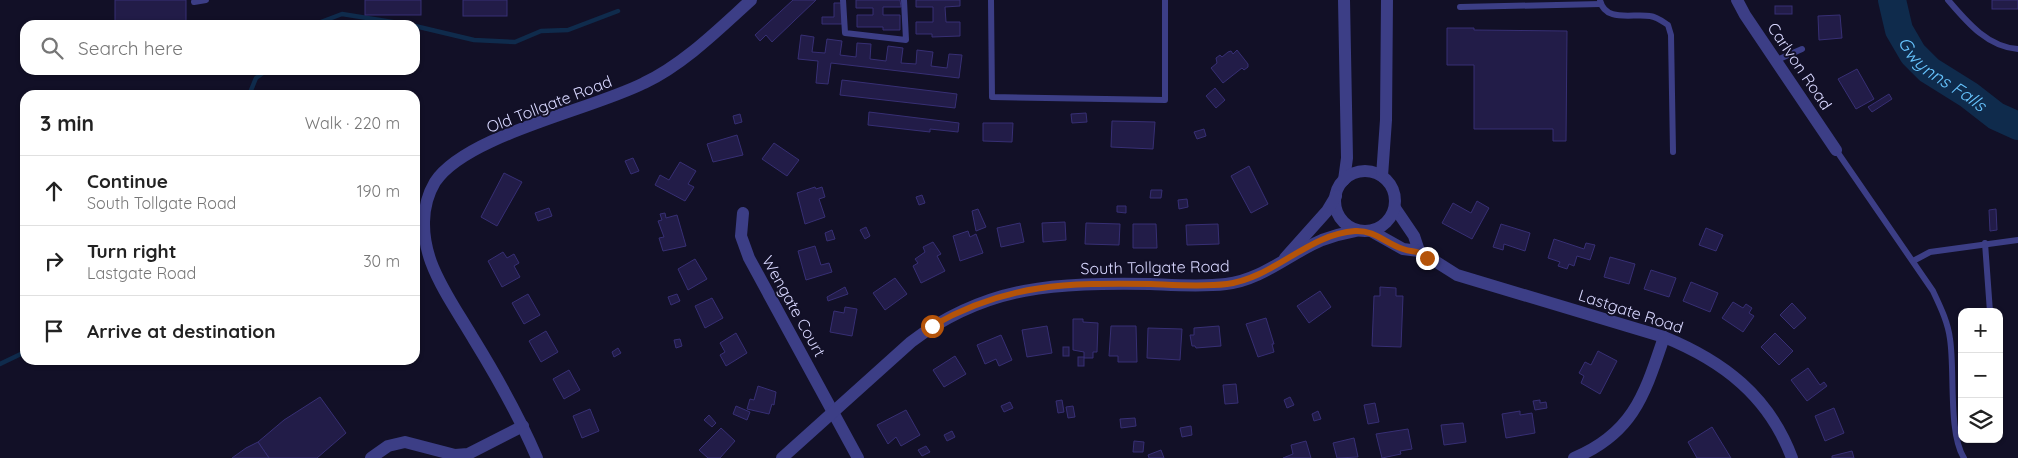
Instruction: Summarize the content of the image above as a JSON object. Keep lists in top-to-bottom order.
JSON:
{
  "streets": {
    "street": [
      "Carlvon Road",
      "Old Tollgate Road",
      "South Tollgate Road",
      "Wengate Court",
      "Lastgate Road"
    ]
  },
  "crossings": [
    ["South Tollgate Road", "Wengate Court"],
    ["South Tollgate Road", "Lastgate Road"]
  ],
  "water": ["Gwynns Falls"],
  "page": {
    "search": "Search here",
    "heading": ["3 min", "Walk · 220 m"],
    "list": [
      ["Continue", "South Tollgate Road", "190 m"],
      ["Turn right", "Lastgate Road", "30 m"],
      "Arrive at destination"
    ],
    "map_buttons": ["+", "−"]
  }
}
